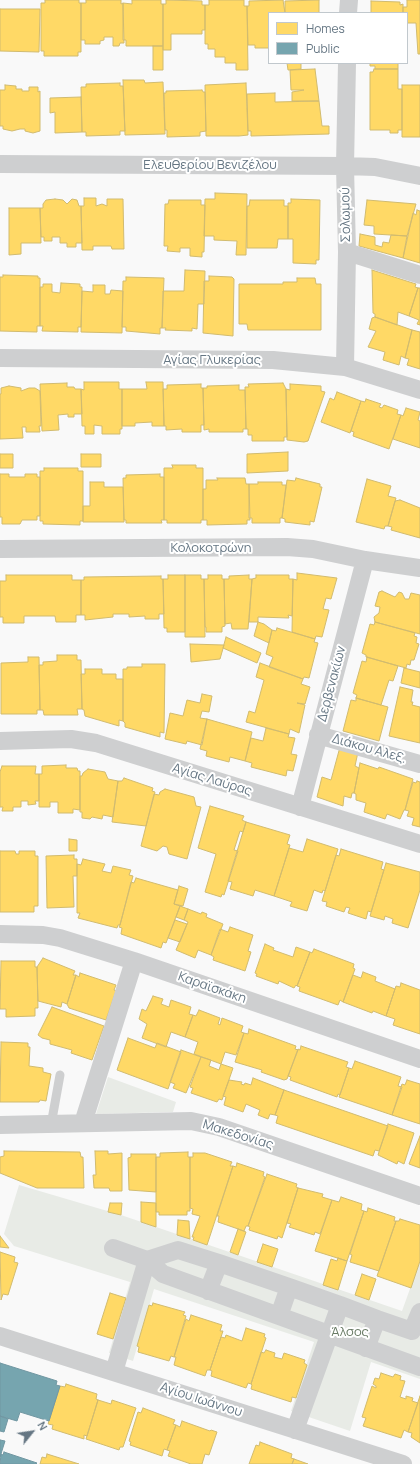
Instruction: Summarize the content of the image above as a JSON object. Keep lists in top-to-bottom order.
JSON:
{
  "streets": {
    "street": [
      "Ελευθερίου Βενιζέλου",
      "Σολωμού",
      "Αγίας Γλυκερίας",
      "Κολοκοτρώνη",
      "Δερβενακίων",
      "Διάκου Αλεξ.",
      "Αγίας Λαύρας",
      "Καραϊσκάκη",
      "Μακεδονίας",
      "Αγίου Ιωάννου"
    ]
  },
  "crossings": [
    ["Ελευθερίου Βενιζέλου", "Σολωμού"],
    ["Σολωμού", "Αγίας Γλυκερίας"],
    ["Κολοκοτρώνη", "Δερβενακίων"],
    ["Δερβενακίων", "Διάκου Αλεξ."],
    ["Δερβενακίων", "Αγίας Λαύρας"]
  ],
  "parks": ["Άλσος"],
  "legend": ["Homes", "Public"],
  "north": "top right"
}
